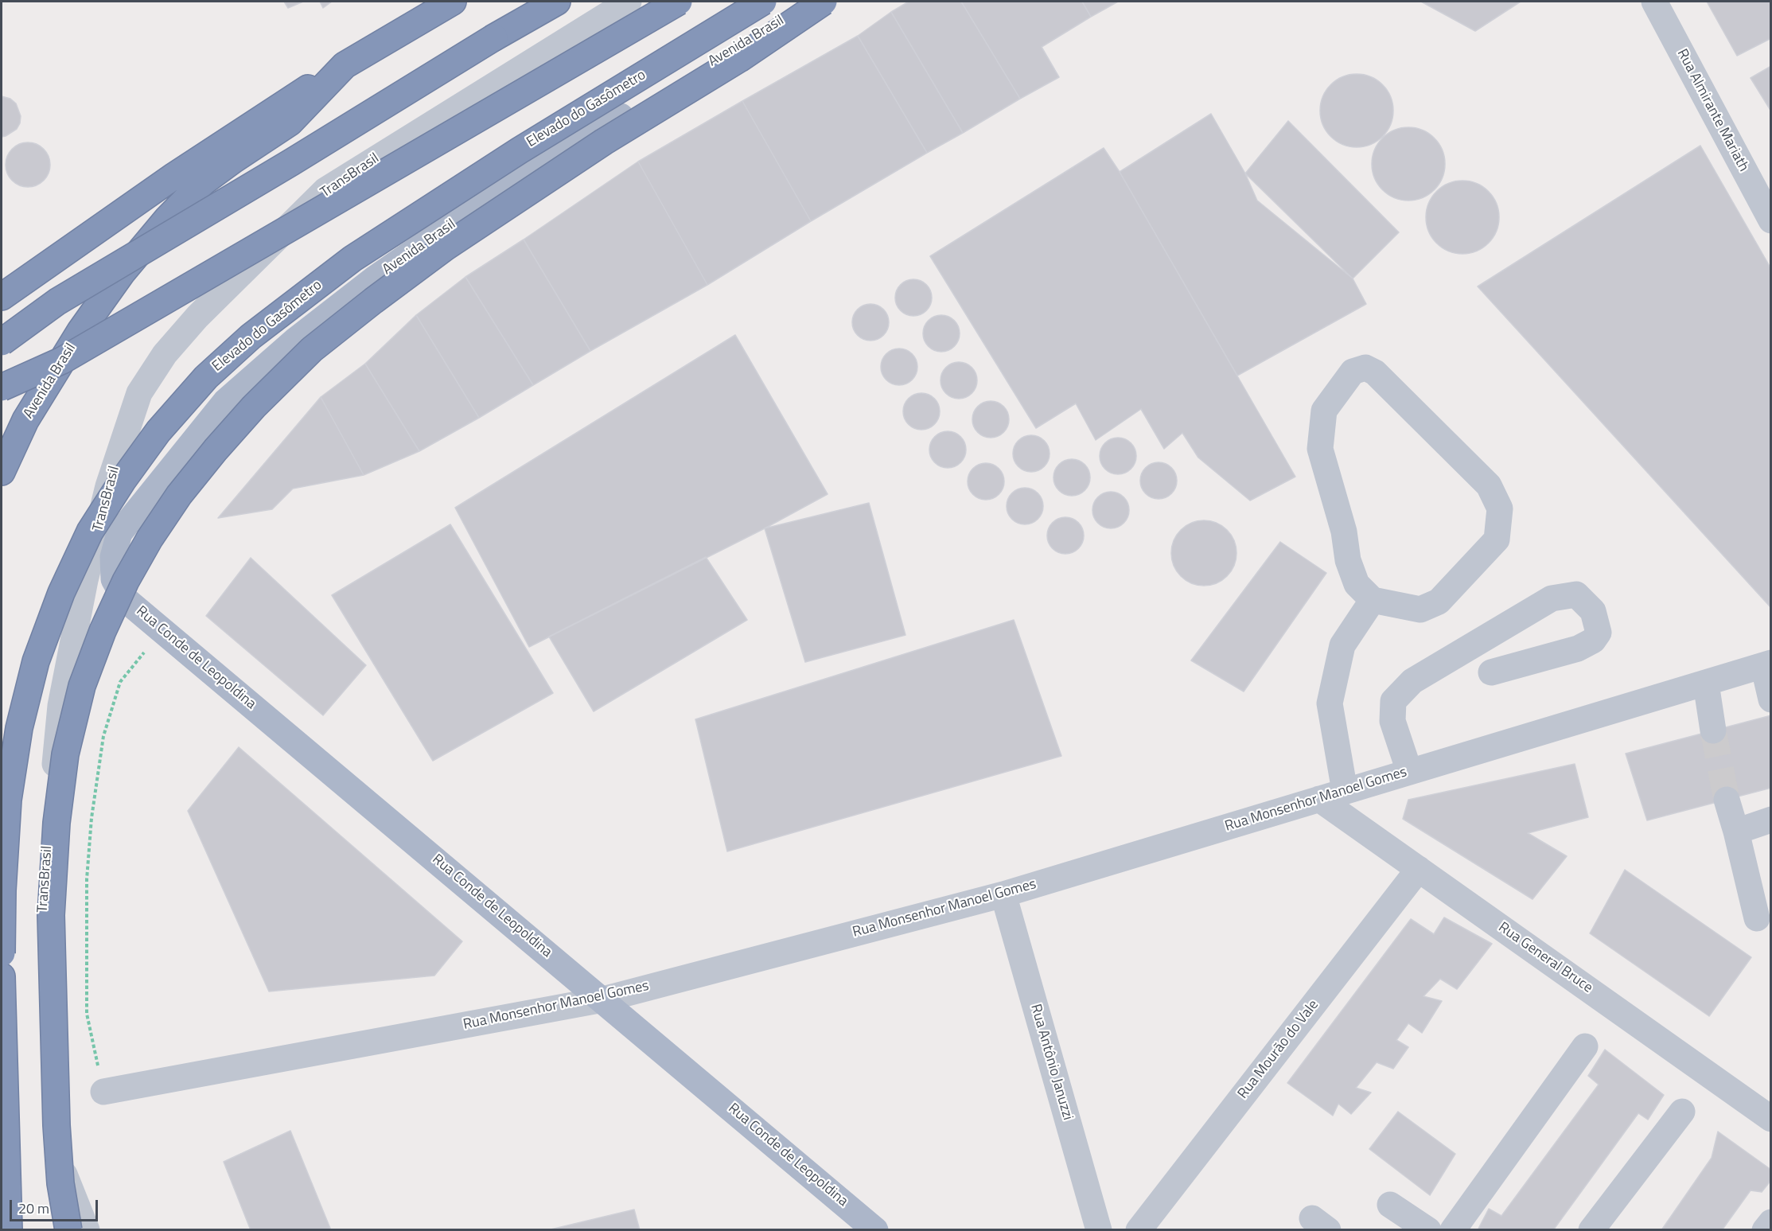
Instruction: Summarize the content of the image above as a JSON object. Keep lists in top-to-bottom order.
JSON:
{
  "streets": {
    "highway": ["Avenida Brasil", "Elevado do Gasômetro"],
    "main road": ["Rua Conde de Leopoldina"],
    "street": [
      "Rua Almirante Mariath",
      "TransBrasil",
      "Rua Monsenhor Manoel Gomes",
      "Rua General Bruce",
      "Rua Mourão do Vale",
      "Rua Antônio Januzzi"
    ]
  },
  "crossings": [
    ["Avenida Brasil", "Rua Conde de Leopoldina"],
    ["Rua Conde de Leopoldina", "Rua Monsenhor Manoel Gomes"],
    ["Rua Monsenhor Manoel Gomes", "Rua General Bruce"],
    ["Rua Monsenhor Manoel Gomes", "Rua Antônio Januzzi"],
    ["Rua General Bruce", "Rua Mourão do Vale"]
  ],
  "scale_bar": "20 m"
}
